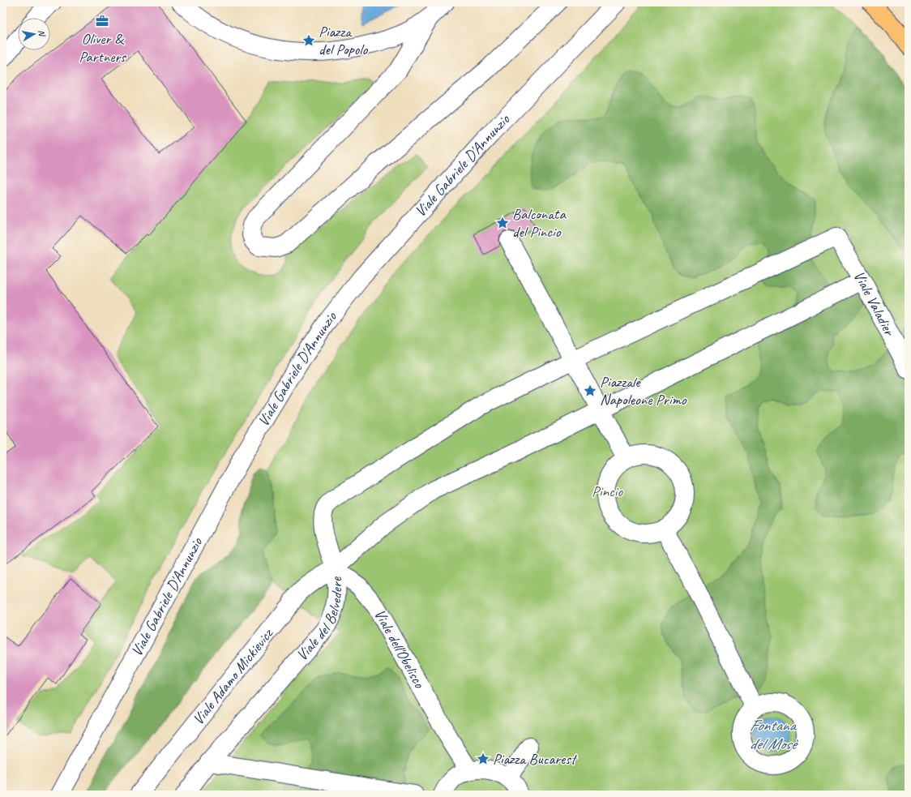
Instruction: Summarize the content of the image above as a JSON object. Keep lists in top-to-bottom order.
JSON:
{
  "streets": {
    "street": [
      "Viale Gabriele D'Annunzio",
      "Viale Valadier",
      "Viale del Belvedere",
      "Viale dell'Obelisco",
      "Viale Adamo Mickievicz"
    ]
  },
  "crossings": [
    ["Viale del Belvedere", "Viale dell'Obelisco"],
    ["Viale del Belvedere", "Viale Adamo Mickievicz"],
    ["Viale dell'Obelisco", "Viale Adamo Mickievicz"]
  ],
  "water": ["Fontana del Mosè"],
  "parks": ["Pincio"],
  "places": {
    "office": ["Oliver & Partners"],
    "place": [
      "Piazza del Popolo",
      "Balconata del Pincio",
      "Piazzale Napoleone Primo",
      "Piazza Bucarest"
    ]
  },
  "north": "right"
}
